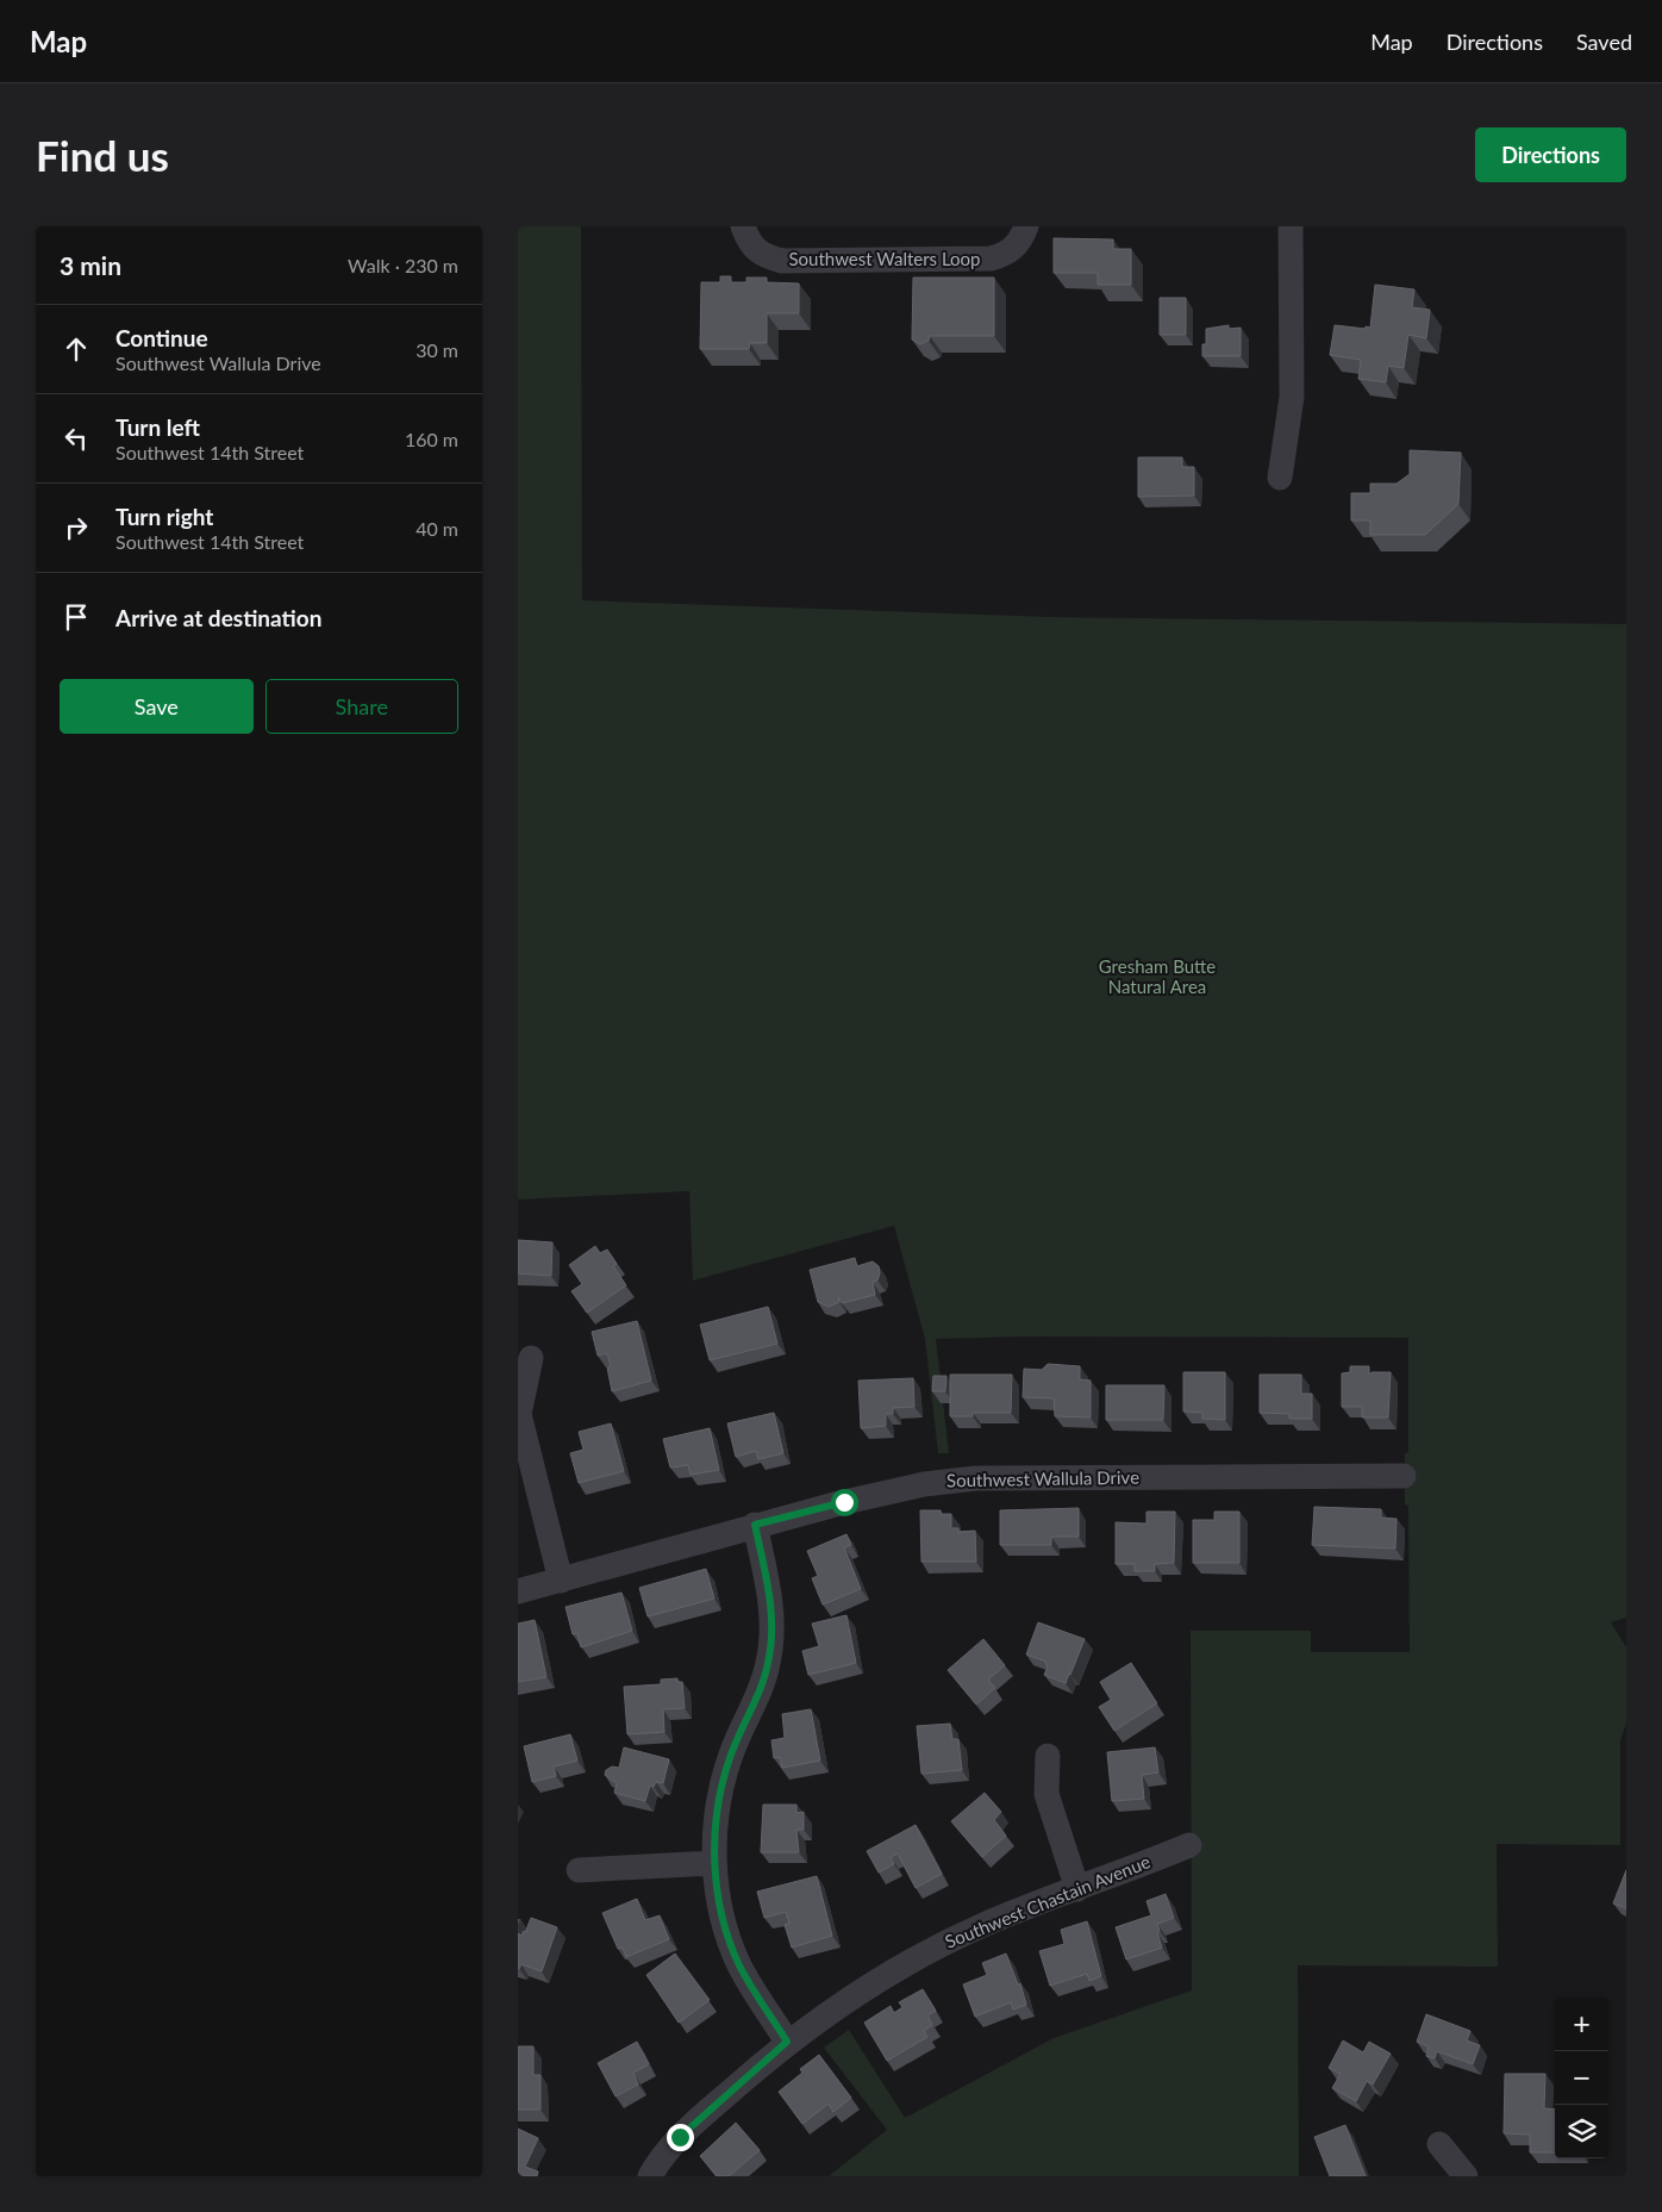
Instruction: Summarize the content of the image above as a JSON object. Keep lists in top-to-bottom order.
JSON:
{
  "streets": {
    "street": ["Southwest Walters Loop", "Southwest Wallula Drive", "Southwest Chastain Avenue"]
  },
  "parks": ["Gresham Butte Natural Area"],
  "page": {
    "header": "Map",
    "nav": ["Map", "Directions", "Saved"],
    "buttons": [
      "Directions",
      ["Save", "Share"]
    ],
    "title": "Find us",
    "heading": ["3 min", "Walk · 230 m"],
    "list": [
      ["Continue", "Southwest Wallula Drive", "30 m"],
      ["Turn left", "Southwest 14th Street", "160 m"],
      ["Turn right", "Southwest 14th Street", "40 m"],
      "Arrive at destination"
    ],
    "map_buttons": ["+", "−"]
  }
}
